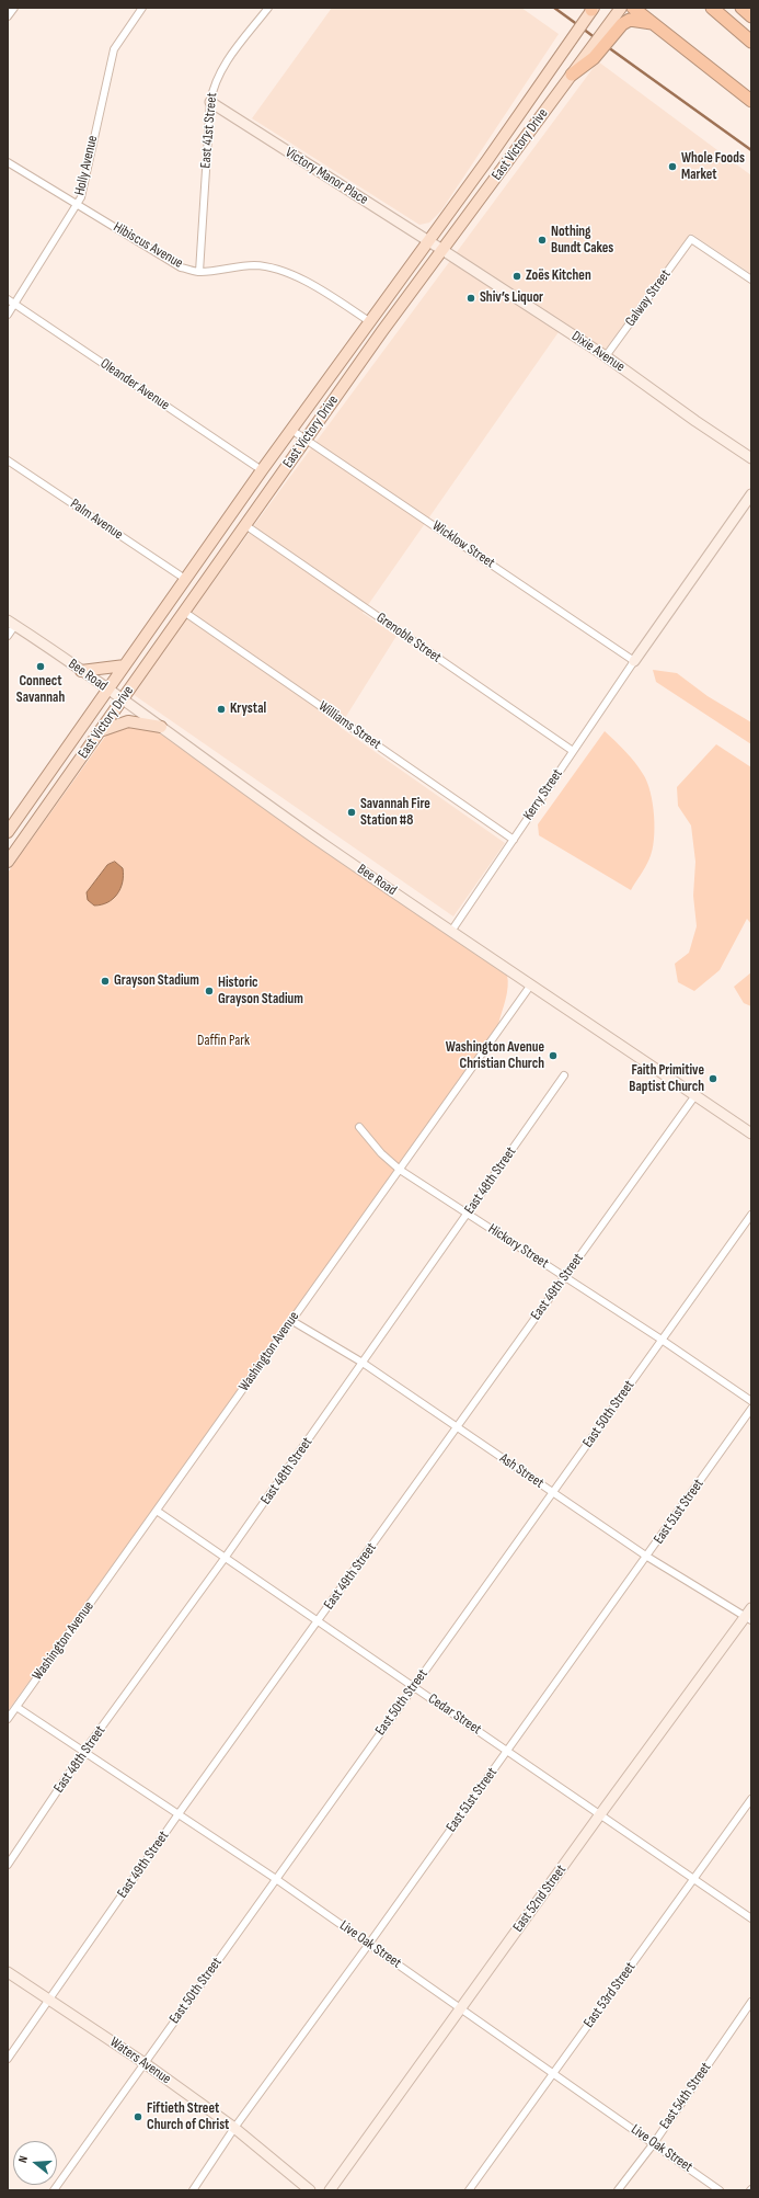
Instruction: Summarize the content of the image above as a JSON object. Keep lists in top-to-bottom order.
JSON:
{
  "streets": {
    "main road": [
      "East Victory Drive",
      "Victory Manor Place",
      "Dixie Avenue",
      "Bee Road",
      "East 52nd Street",
      "Waters Avenue"
    ],
    "street": [
      "East 41st Street",
      "Holly Avenue",
      "Hibiscus Avenue",
      "Galway Street",
      "Oleander Avenue",
      "Palm Avenue",
      "Wicklow Street",
      "Grenoble Street",
      "Williams Street",
      "Kerry Street",
      "East 48th Street",
      "Hickory Street",
      "East 49th Street",
      "Washington Avenue",
      "East 50th Street",
      "Ash Street",
      "East 51st Street",
      "Cedar Street",
      "Live Oak Street",
      "East 53rd Street",
      "East 54th Street"
    ]
  },
  "crossings": [
    ["East 41st Street", "Victory Manor Place"],
    ["East 41st Street", "Hibiscus Avenue"],
    ["East Victory Drive", "Victory Manor Place"],
    ["East Victory Drive", "Hibiscus Avenue"],
    ["East Victory Drive", "Dixie Avenue"],
    ["East Victory Drive", "Oleander Avenue"],
    ["East Victory Drive", "Palm Avenue"],
    ["East Victory Drive", "Wicklow Street"],
    ["East Victory Drive", "Grenoble Street"],
    ["East Victory Drive", "Bee Road"],
    ["East Victory Drive", "Williams Street"],
    ["Holly Avenue", "Hibiscus Avenue"],
    ["Holly Avenue", "Oleander Avenue"],
    ["Victory Manor Place", "Dixie Avenue"],
    ["Galway Street", "Dixie Avenue"],
    ["Wicklow Street", "Kerry Street"],
    ["Grenoble Street", "Kerry Street"],
    ["Bee Road", "Kerry Street"],
    ["Bee Road", "East 49th Street"],
    ["Bee Road", "Washington Avenue"],
    ["Williams Street", "Kerry Street"],
    ["East 48th Street", "Hickory Street"],
    ["East 48th Street", "Ash Street"],
    ["East 48th Street", "Cedar Street"],
    ["East 48th Street", "Live Oak Street"],
    ["Hickory Street", "East 49th Street"],
    ["Hickory Street", "Washington Avenue"],
    ["Hickory Street", "East 50th Street"],
    ["East 49th Street", "Ash Street"],
    ["East 49th Street", "Cedar Street"],
    ["East 49th Street", "Live Oak Street"],
    ["East 49th Street", "Waters Avenue"],
    ["Washington Avenue", "Ash Street"],
    ["Washington Avenue", "Cedar Street"],
    ["Washington Avenue", "Live Oak Street"],
    ["East 50th Street", "Ash Street"],
    ["East 50th Street", "Cedar Street"],
    ["East 50th Street", "Live Oak Street"],
    ["East 50th Street", "Waters Avenue"],
    ["Ash Street", "East 51st Street"],
    ["Ash Street", "East 52nd Street"],
    ["East 51st Street", "Cedar Street"],
    ["East 51st Street", "Live Oak Street"],
    ["East 51st Street", "Waters Avenue"],
    ["Cedar Street", "East 52nd Street"],
    ["Cedar Street", "East 53rd Street"],
    ["East 52nd Street", "Live Oak Street"],
    ["Live Oak Street", "East 53rd Street"],
    ["Live Oak Street", "East 54th Street"]
  ],
  "parks": ["Daffin Park"],
  "places": [
    "Whole Foods Market",
    "Nothing Bundt Cakes",
    "Zoës Kitchen",
    "Shiv’s Liquor",
    "Connect Savannah",
    "Krystal",
    "Savannah Fire Station #8",
    "Grayson Stadium",
    "Historic Grayson Stadium",
    "Washington Avenue Christian Church",
    "Faith Primitive Baptist Church",
    "Fiftieth Street Church of Christ"
  ],
  "north": "left"
}
